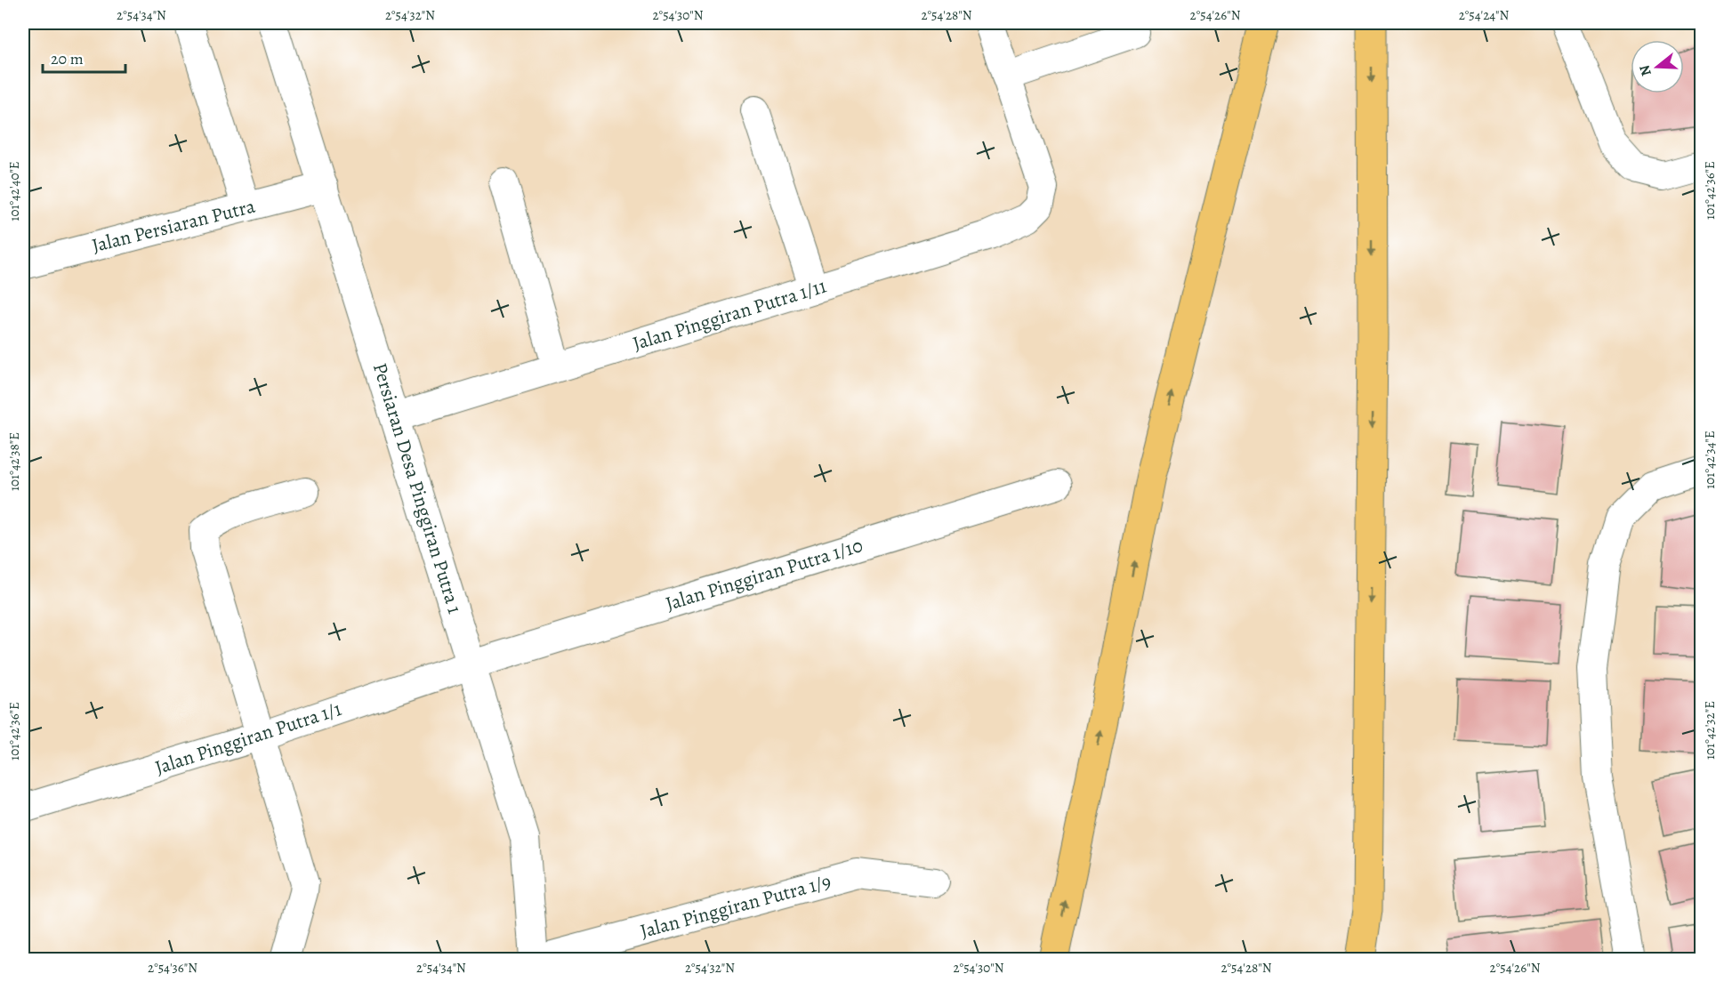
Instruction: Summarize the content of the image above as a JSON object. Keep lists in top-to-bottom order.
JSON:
{
  "streets": {
    "street": [
      "Jalan Persiaran Putra",
      "Jalan Pinggiran Putra 1/11",
      "Persiaran Desa Pinggiran Putra 1",
      "Jalan Pinggiran Putra 1/10",
      "Jalan Pinggiran Putra 1/1",
      "Jalan Pinggiran Putra 1/9"
    ]
  },
  "crossings": [
    ["Jalan Persiaran Putra", "Persiaran Desa Pinggiran Putra 1"],
    ["Jalan Pinggiran Putra 1/11", "Persiaran Desa Pinggiran Putra 1"],
    ["Persiaran Desa Pinggiran Putra 1", "Jalan Pinggiran Putra 1/10"],
    ["Persiaran Desa Pinggiran Putra 1", "Jalan Pinggiran Putra 1/1"],
    ["Jalan Pinggiran Putra 1/10", "Jalan Pinggiran Putra 1/1"]
  ],
  "scale_bar": "20 m",
  "north": "left",
  "coordinates": [
    "2°54'34\"N",
    "2°54'32\"N",
    "2°54'30\"N",
    "2°54'28\"N",
    "2°54'26\"N",
    "2°54'24\"N",
    "101°42'36\"E",
    "101°42'40\"E",
    "101°42'34\"E",
    "101°42'38\"E",
    "101°42'32\"E",
    "2°54'36\"N"
  ]
}
